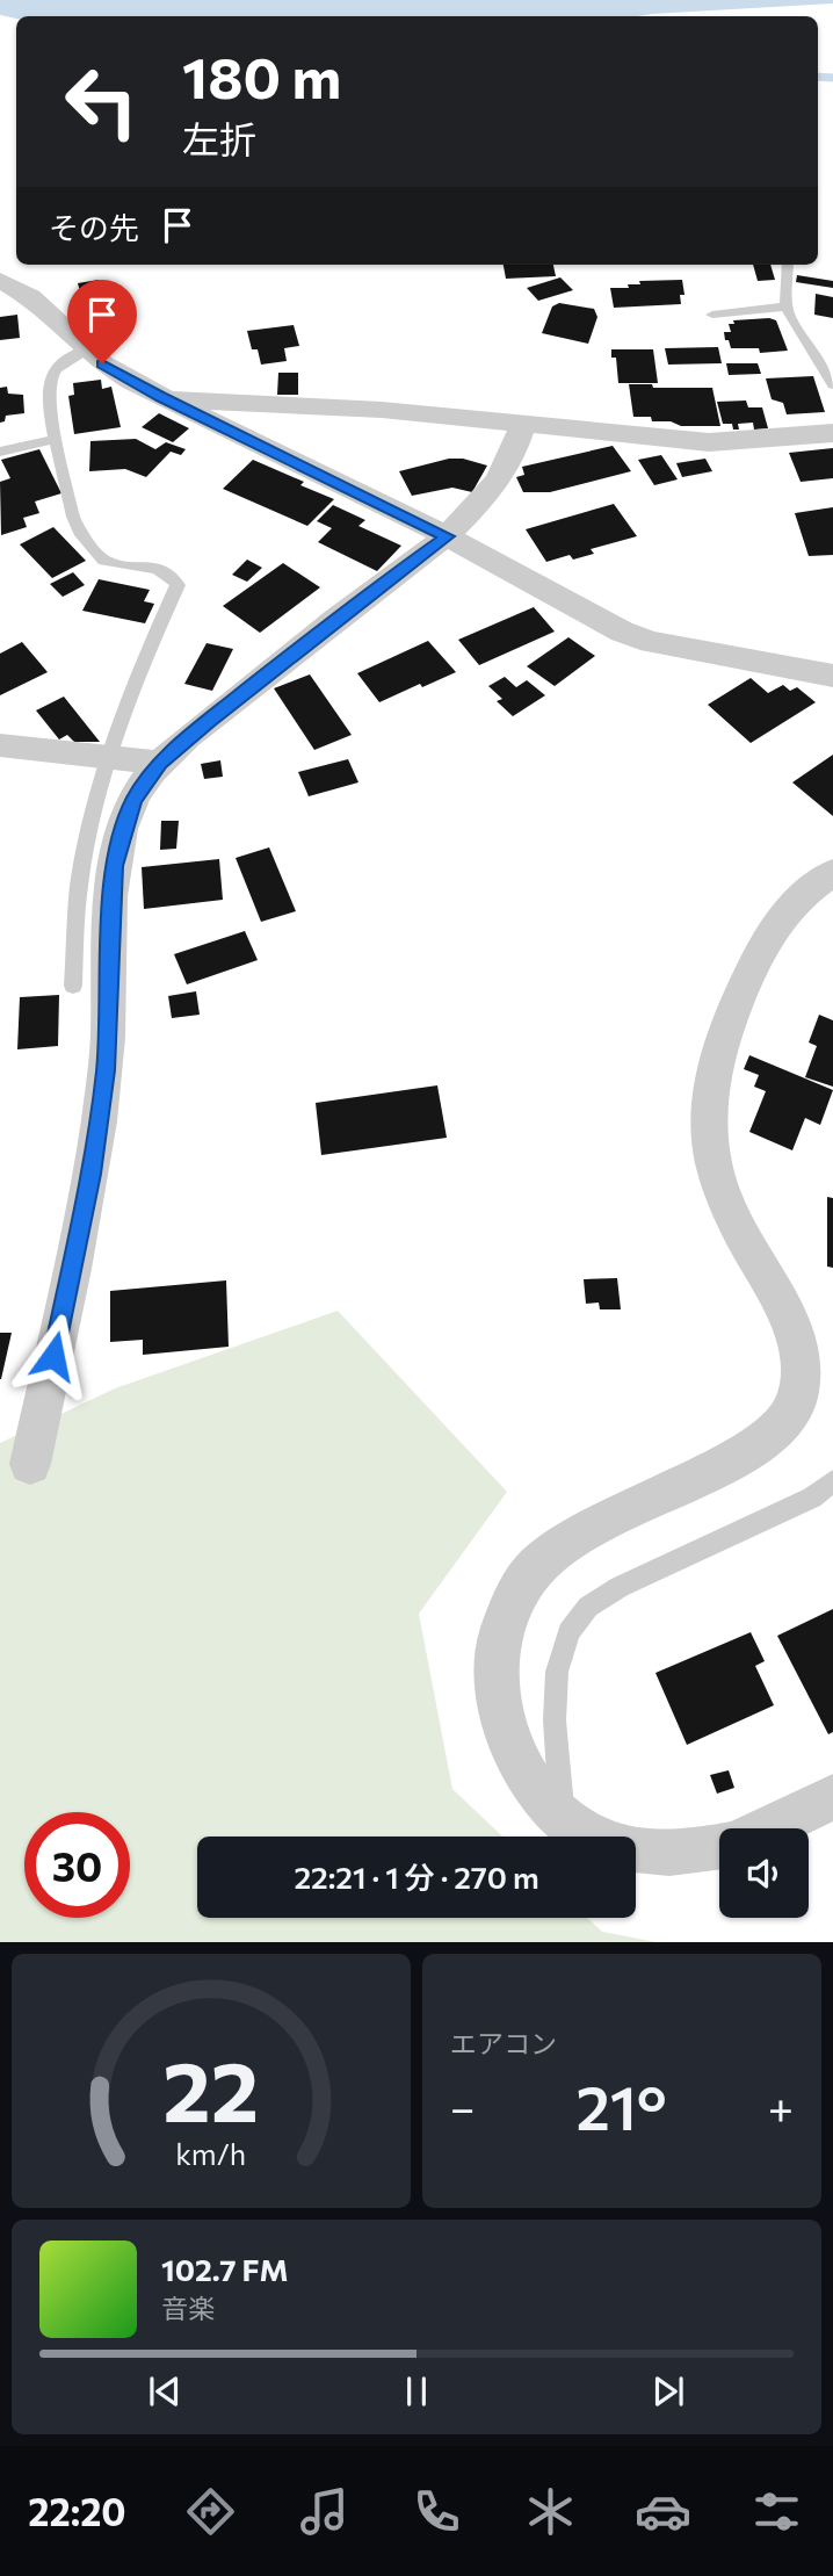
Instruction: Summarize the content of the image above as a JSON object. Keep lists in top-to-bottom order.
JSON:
{
  "page": {
    "turn": ["180 m", "左折"],
    "then": "その先",
    "limit": "30",
    "trip": "22:21 · 1 分 · 270 m",
    "tile": "エアコン",
    "heat": ["−", "21°", "+"],
    "song": ["102.7 FM", "音楽"],
    "tabs": "22:20",
    "gauge": ["22", "km/h"]
  }
}
